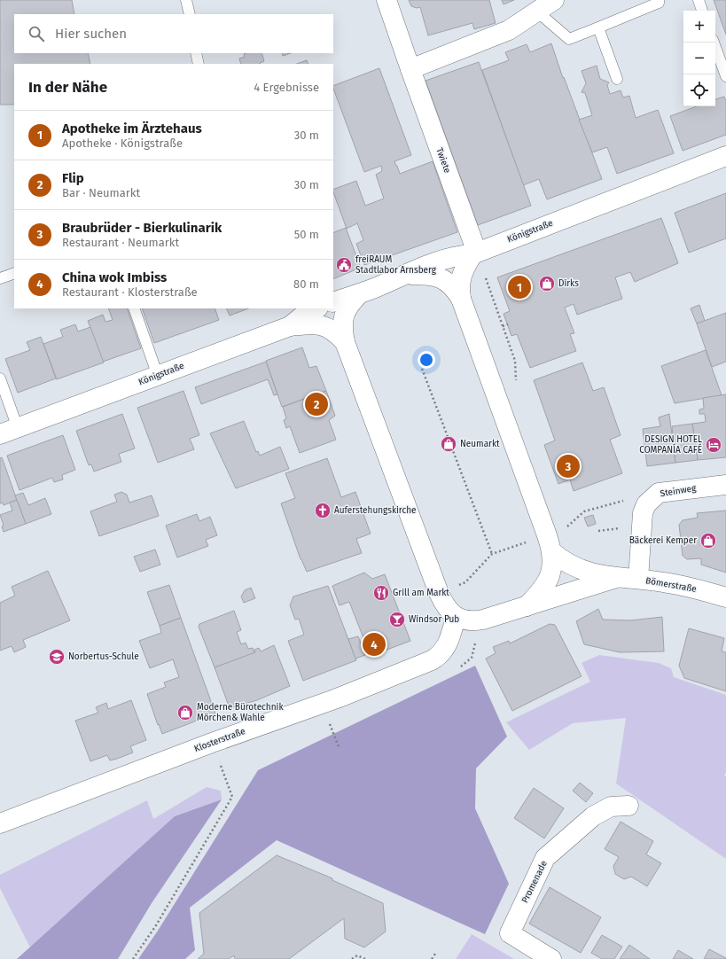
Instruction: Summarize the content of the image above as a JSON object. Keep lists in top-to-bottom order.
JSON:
{
  "streets": {
    "street": [
      "Twiete",
      "Königstraße",
      "Steinweg",
      "Bömerstraße",
      "Klosterstraße",
      "Promenade"
    ]
  },
  "crossings": [
    ["Twiete", "Königstraße"],
    ["Steinweg", "Bömerstraße"]
  ],
  "places": {
    "public building": ["freiRAUM Stadtlabor Arnsberg"],
    "shop": [
      "Dirks",
      "Neumarkt",
      "Bäckerei Kemper",
      "Moderne Bürotechnik Mörchen& Wahle"
    ],
    "hotel": ["DESIGN HOTEL COMPANÍA CAFÉ"],
    "church": ["Auferstehungskirche"],
    "restaurant": ["Grill am Markt"],
    "bar": ["Windsor Pub"],
    "school or university": ["Norbertus-Schule"]
  },
  "page": {
    "map_buttons": ["+", "−"],
    "search": "Hier suchen",
    "heading": ["In der Nähe", "4 Ergebnisse"],
    "list": [
      {
        "mark": "1",
        "name": "Apotheke im Ärztehaus",
        "note": "Apotheke · Königstraße",
        "value": "30 m"
      },
      {
        "mark": "2",
        "name": "Flip",
        "note": "Bar · Neumarkt",
        "value": "30 m"
      },
      {
        "mark": "3",
        "name": "Braubrüder - Bierkulinarik",
        "note": "Restaurant · Neumarkt",
        "value": "50 m"
      },
      {
        "mark": "4",
        "name": "China wok Imbiss",
        "note": "Restaurant · Klosterstraße",
        "value": "80 m"
      }
    ],
    "pins": [
      "1",
      "2",
      "3",
      "4"
    ]
  }
}
